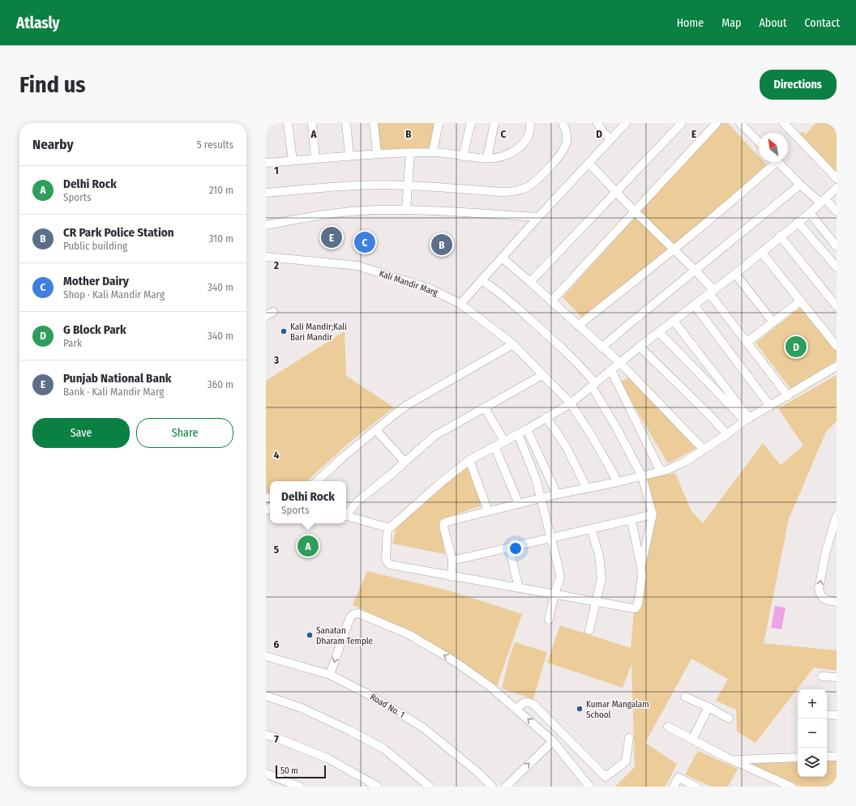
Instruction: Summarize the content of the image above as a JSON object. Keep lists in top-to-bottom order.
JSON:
{
  "streets": {
    "street": ["Kali Mandir Marg", "Road No. 1"]
  },
  "places": ["Kali Mandir;Kali Bari Mandir", "Sanatan Dharam Temple", "Kumar Mangalam School"],
  "scale_bar": "50 m",
  "north": "top left",
  "page": {
    "header": "Atlasly",
    "nav": [
      "Home",
      "Map",
      "About",
      "Contact"
    ],
    "buttons": [
      "Directions",
      ["Save", "Share"]
    ],
    "title": "Find us",
    "heading": ["Nearby", "5 results"],
    "list": [
      {
        "mark": "A",
        "name": "Delhi Rock",
        "note": "Sports",
        "value": "210 m"
      },
      {
        "mark": "B",
        "name": "CR Park Police Station",
        "note": "Public building",
        "value": "310 m"
      },
      {
        "mark": "C",
        "name": "Mother Dairy",
        "note": "Shop · Kali Mandir Marg",
        "value": "340 m"
      },
      {
        "mark": "D",
        "name": "G Block Park",
        "note": "Park",
        "value": "340 m"
      },
      {
        "mark": "E",
        "name": "Punjab National Bank",
        "note": "Bank · Kali Mandir Marg",
        "value": "360 m"
      }
    ],
    "pins": [
      "E",
      "C",
      "B",
      "D",
      "A"
    ],
    "popup": ["Delhi Rock", "Sports"],
    "map_buttons": ["+", "−"],
    "scale": "50 m"
  },
  "grid": {
    "columns": [
      "A",
      "B",
      "C",
      "D",
      "E"
    ],
    "rows": [
      "1",
      "2",
      "3",
      "4",
      "5",
      "6",
      "7"
    ]
  }
}
